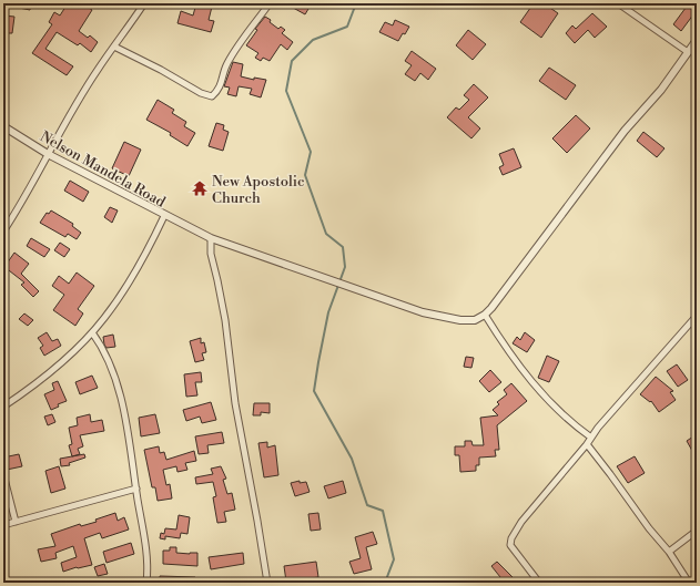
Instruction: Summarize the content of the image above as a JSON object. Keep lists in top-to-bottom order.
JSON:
{
  "streets": {
    "street": ["Nelson Mandela Road"]
  },
  "places": {
    "temple": ["New Apostolic Church"]
  }
}
